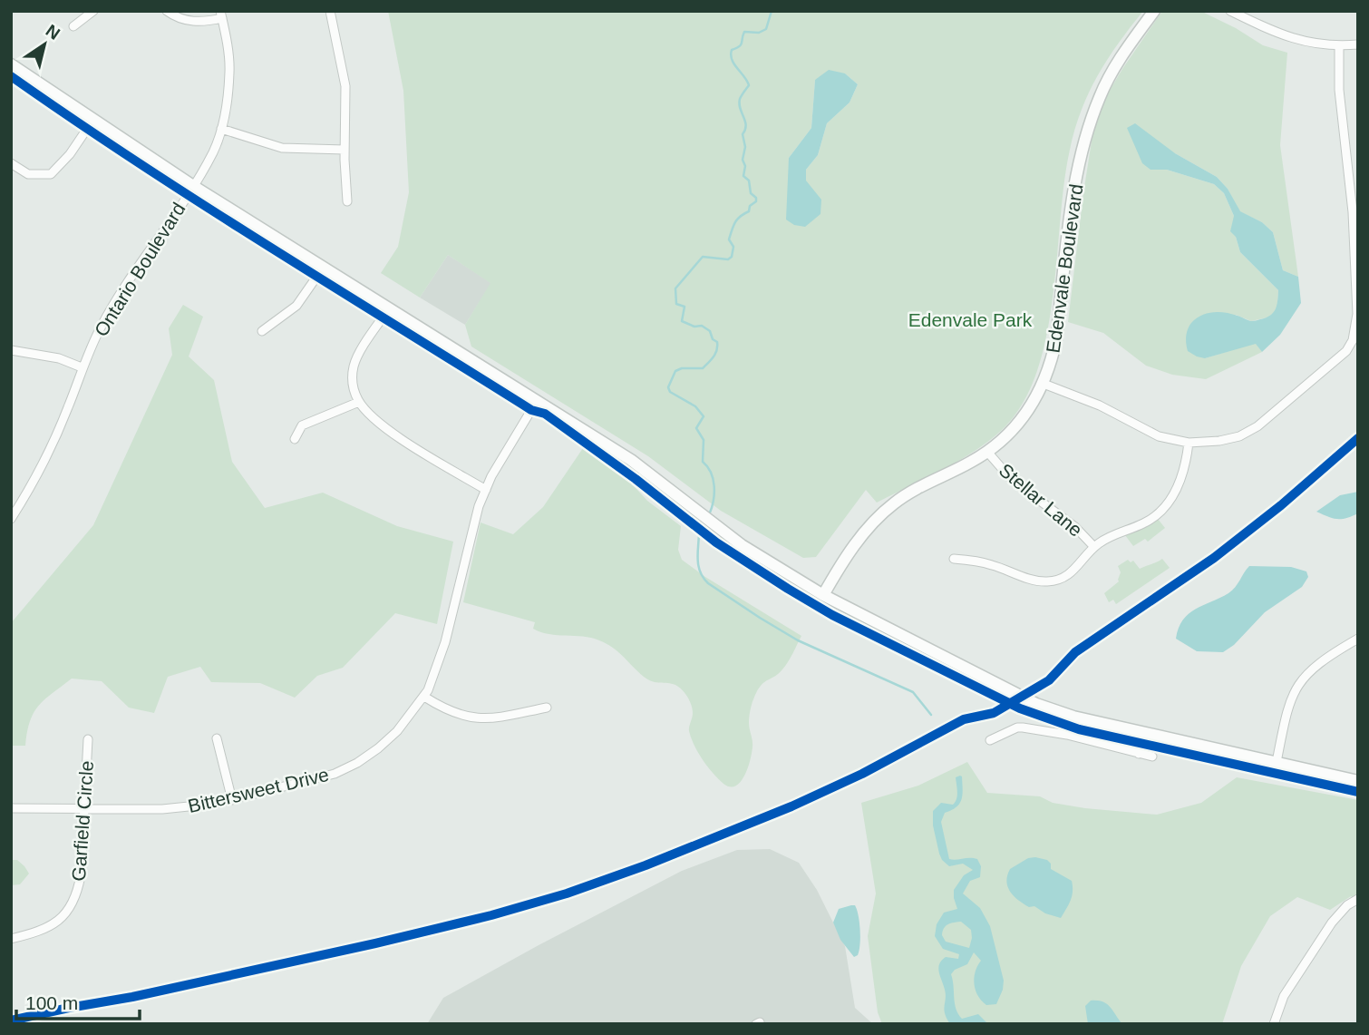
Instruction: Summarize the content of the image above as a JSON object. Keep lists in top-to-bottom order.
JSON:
{
  "streets": {
    "main road": ["Edenvale Boulevard"],
    "street": [
      "Ontario Boulevard",
      "Stellar Lane",
      "Bittersweet Drive",
      "Garfield Circle"
    ]
  },
  "crossings": [
    ["Edenvale Boulevard", "Stellar Lane"],
    ["Bittersweet Drive", "Garfield Circle"]
  ],
  "parks": ["Edenvale Park"],
  "scale_bar": "100 m",
  "north": "top right"
}
